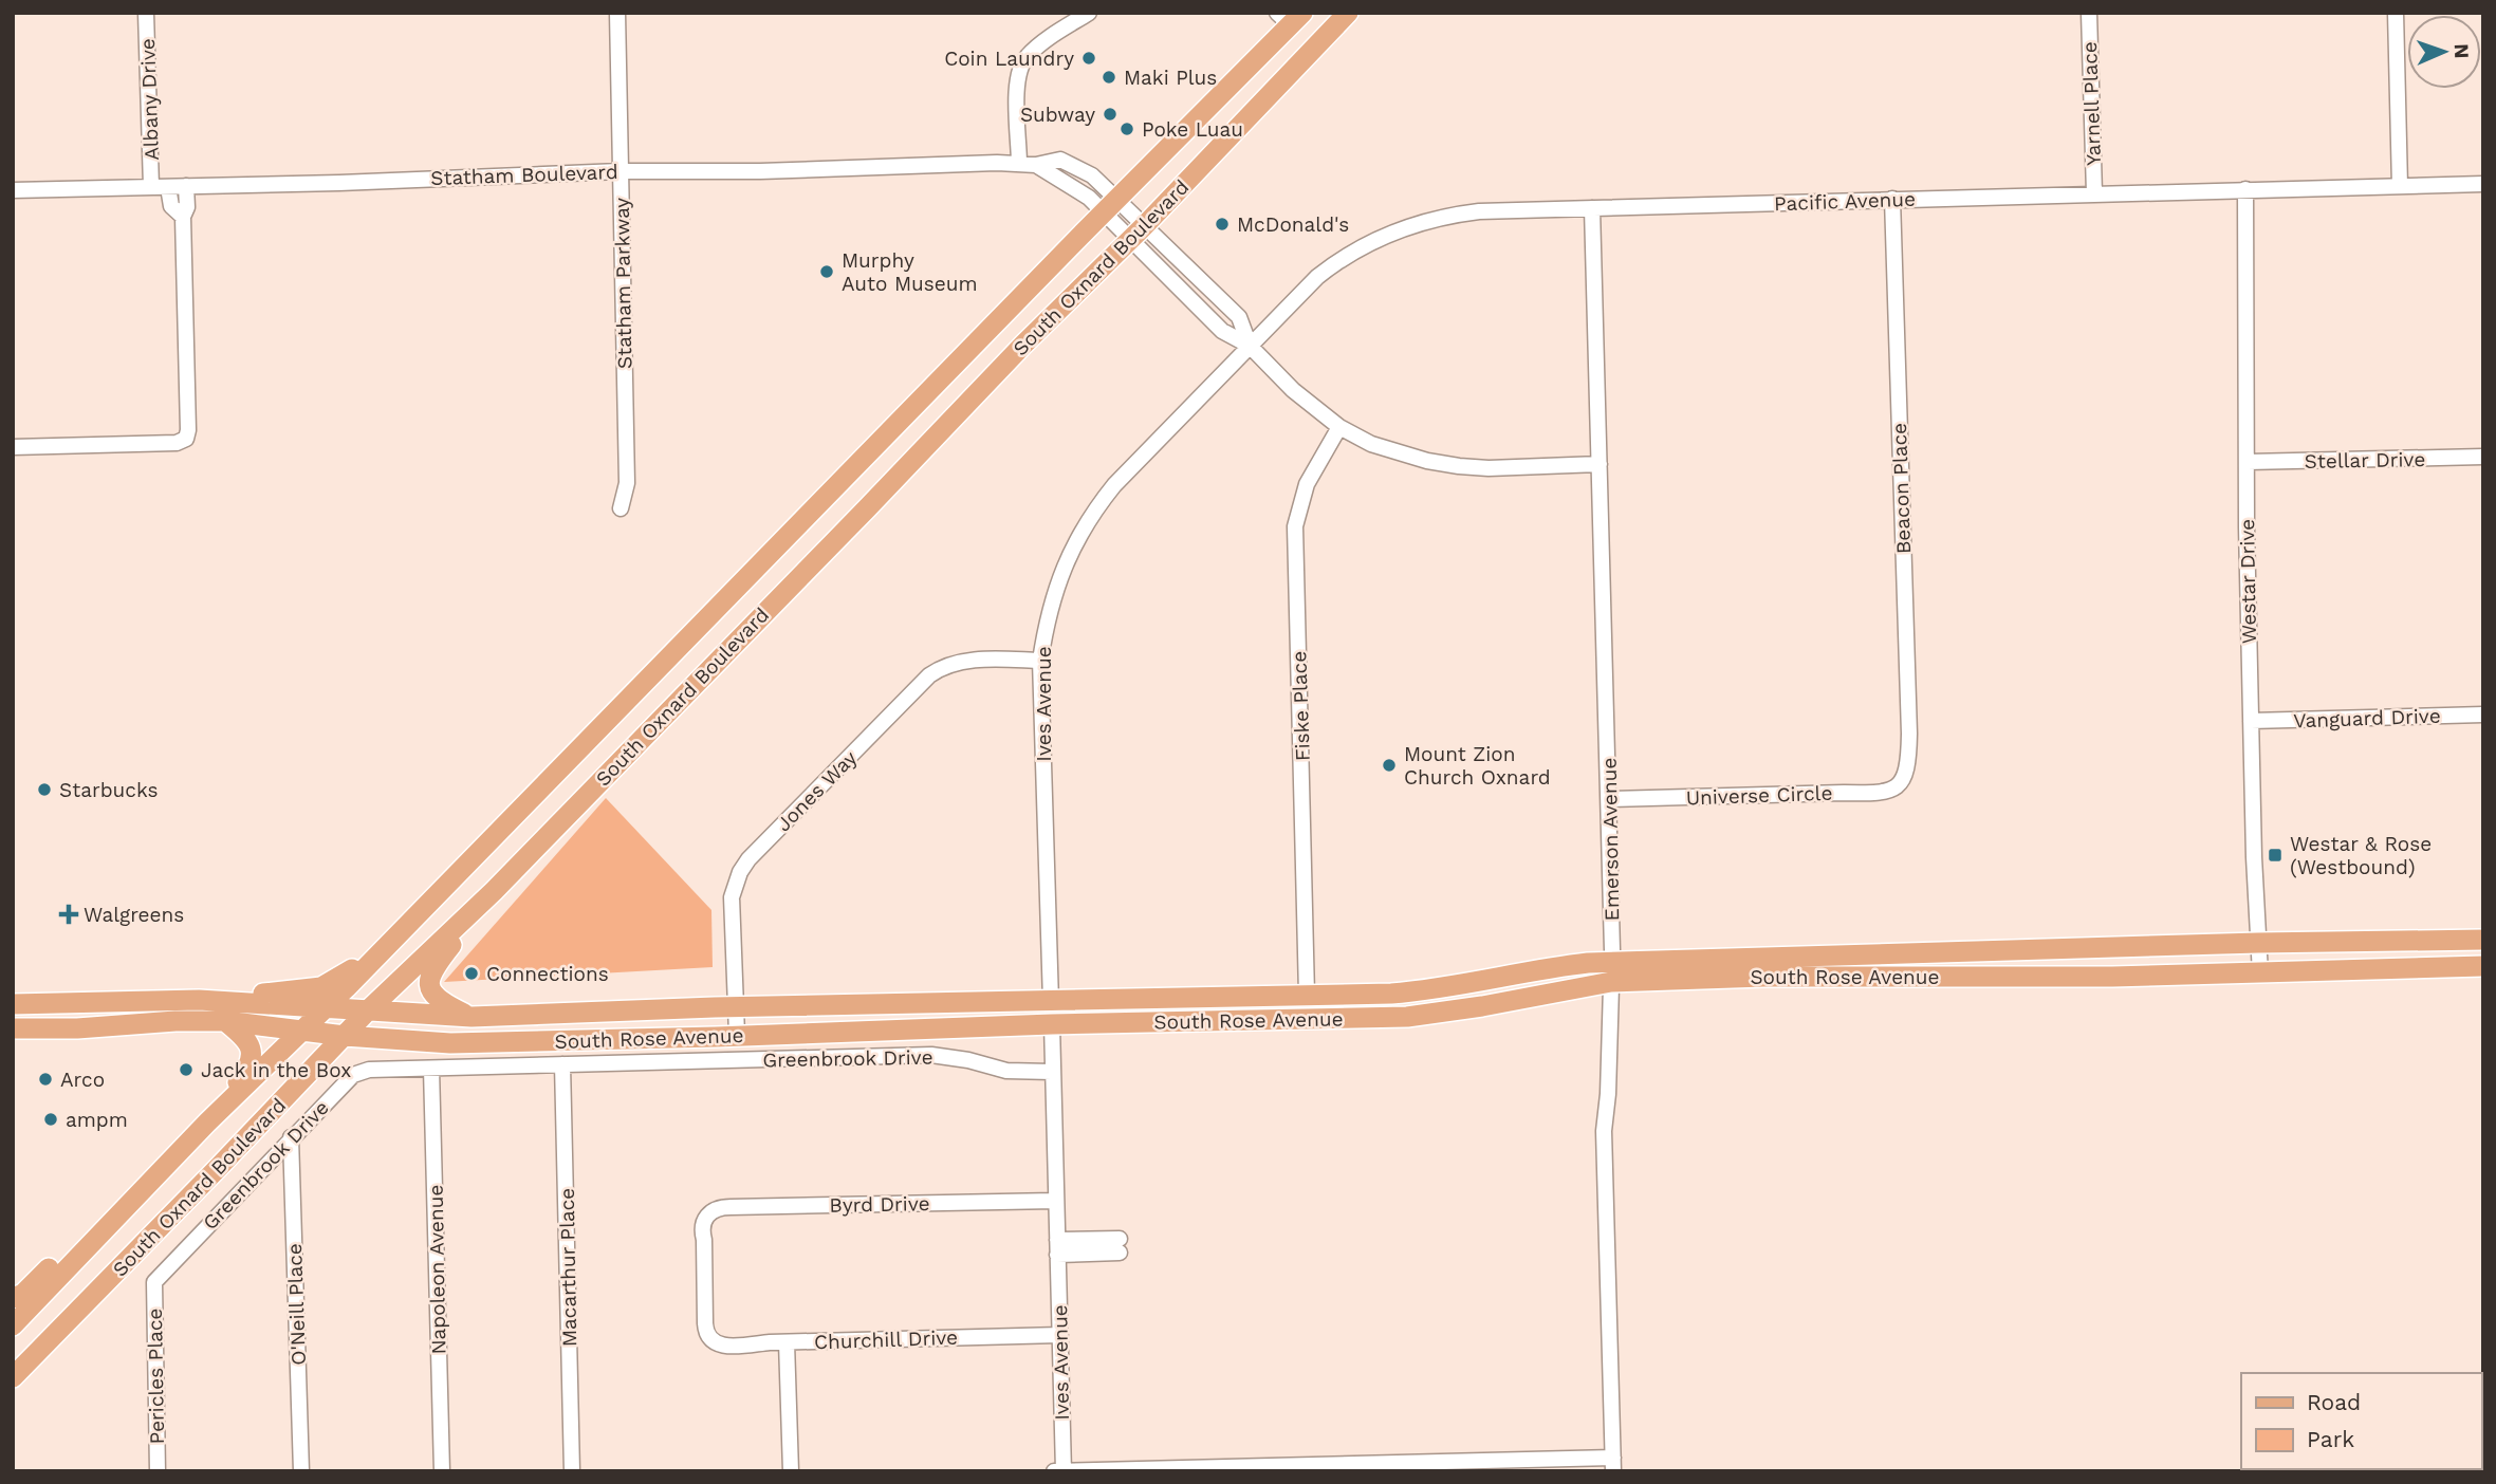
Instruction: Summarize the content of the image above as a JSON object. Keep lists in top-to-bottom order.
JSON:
{
  "streets": {
    "main road": ["South Oxnard Boulevard", "South Rose Avenue"],
    "street": [
      "Albany Drive",
      "Yarnell Place",
      "Statham Boulevard",
      "Pacific Avenue",
      "Statham Parkway",
      "Stellar Drive",
      "Beacon Place",
      "Westar Drive",
      "Ives Avenue",
      "Fiske Place",
      "Vanguard Drive",
      "Jones Way",
      "Universe Circle",
      "Emerson Avenue",
      "Greenbrook Drive",
      "Byrd Drive",
      "Macarthur Place",
      "Napoleon Avenue",
      "O'Neill Place",
      "Churchill Drive",
      "Pericles Place"
    ]
  },
  "crossings": [
    ["Albany Drive", "Statham Boulevard"],
    ["Yarnell Place", "Pacific Avenue"],
    ["Statham Boulevard", "Pacific Avenue"],
    ["Statham Boulevard", "South Oxnard Boulevard"],
    ["Statham Boulevard", "Statham Parkway"],
    ["Statham Boulevard", "Ives Avenue"],
    ["Statham Boulevard", "Fiske Place"],
    ["Statham Boulevard", "Emerson Avenue"],
    ["Pacific Avenue", "Beacon Place"],
    ["Pacific Avenue", "Westar Drive"],
    ["Pacific Avenue", "Ives Avenue"],
    ["Pacific Avenue", "Emerson Avenue"],
    ["South Oxnard Boulevard", "South Rose Avenue"],
    ["Stellar Drive", "Westar Drive"],
    ["Beacon Place", "Universe Circle"],
    ["Westar Drive", "Vanguard Drive"],
    ["Westar Drive", "South Rose Avenue"],
    ["Ives Avenue", "Jones Way"],
    ["Ives Avenue", "South Rose Avenue"],
    ["Ives Avenue", "Greenbrook Drive"],
    ["Ives Avenue", "Byrd Drive"],
    ["Ives Avenue", "Churchill Drive"],
    ["Fiske Place", "South Rose Avenue"],
    ["Jones Way", "South Rose Avenue"],
    ["Universe Circle", "Emerson Avenue"],
    ["Emerson Avenue", "South Rose Avenue"],
    ["Greenbrook Drive", "Macarthur Place"],
    ["Greenbrook Drive", "Napoleon Avenue"],
    ["Greenbrook Drive", "O'Neill Place"],
    ["Greenbrook Drive", "Pericles Place"],
    ["Byrd Drive", "Churchill Drive"]
  ],
  "places": {
    "other": [
      "Coin Laundry",
      "Maki Plus",
      "Subway",
      "Poke Luau",
      "McDonald's",
      "Murphy Auto Museum",
      "Mount Zion Church Oxnard",
      "Starbucks",
      "Connections",
      "Jack in the Box",
      "Arco",
      "ampm"
    ],
    "transit": ["Westar & Rose (Westbound)"],
    "health": ["Walgreens"]
  },
  "legend": ["Road", "Park"],
  "north": "right"
}
